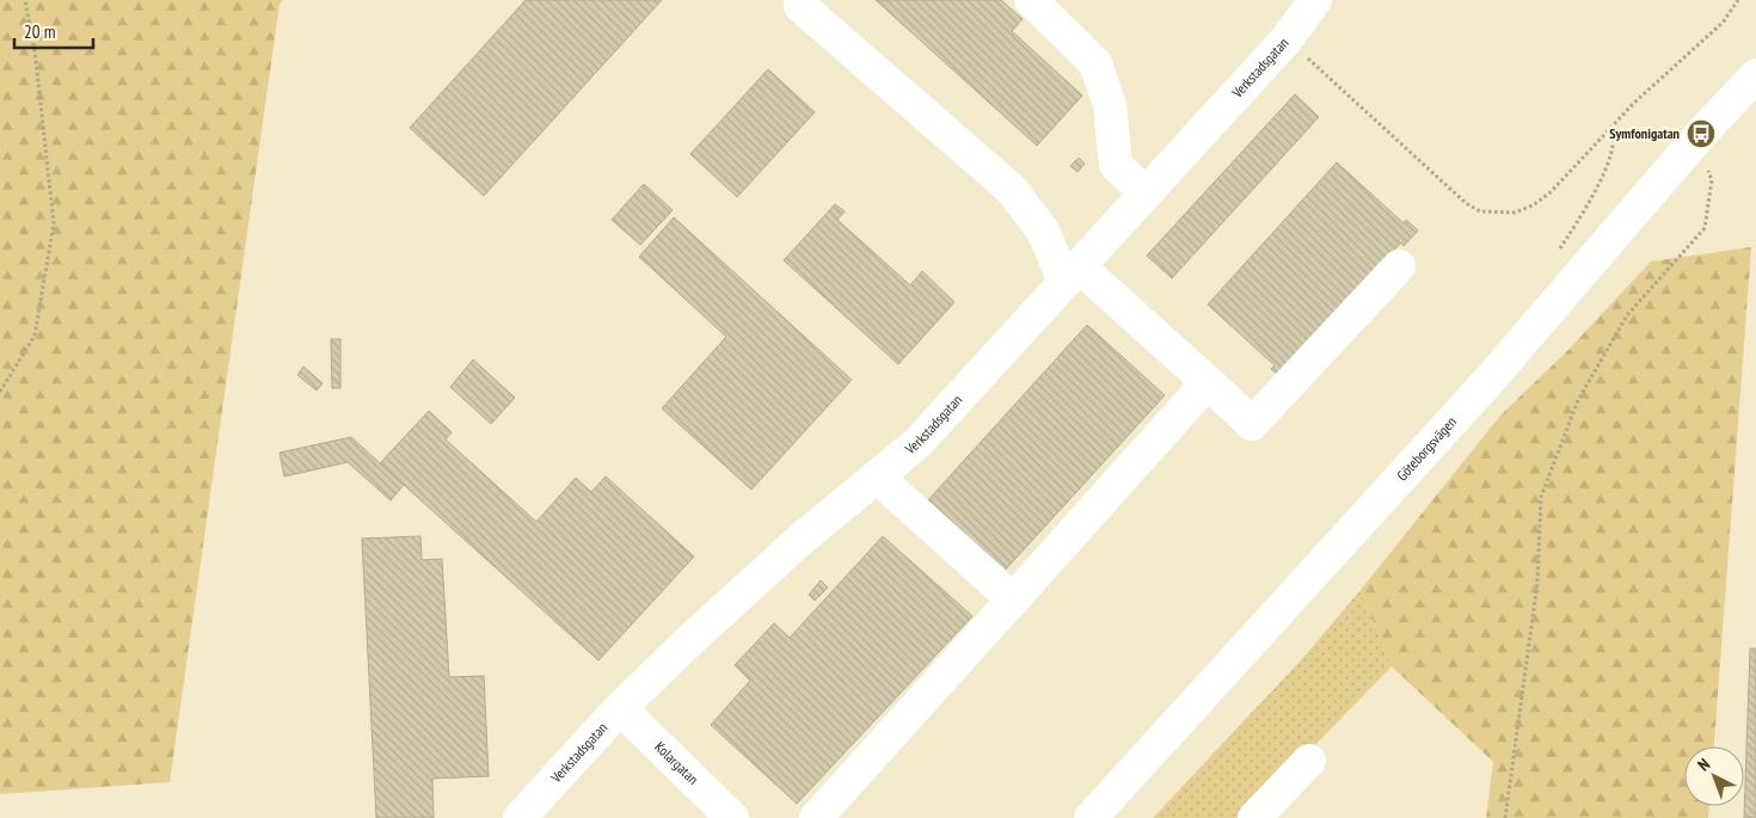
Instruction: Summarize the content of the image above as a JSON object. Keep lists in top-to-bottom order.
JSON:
{
  "streets": {
    "street": ["Verkstadsgatan", "Göteborgsvägen", "Kolargatan"]
  },
  "crossings": [
    ["Verkstadsgatan", "Kolargatan"]
  ],
  "places": {
    "bus stop": ["Symfonigatan"]
  },
  "scale_bar": "20 m",
  "north": "top left"
}
